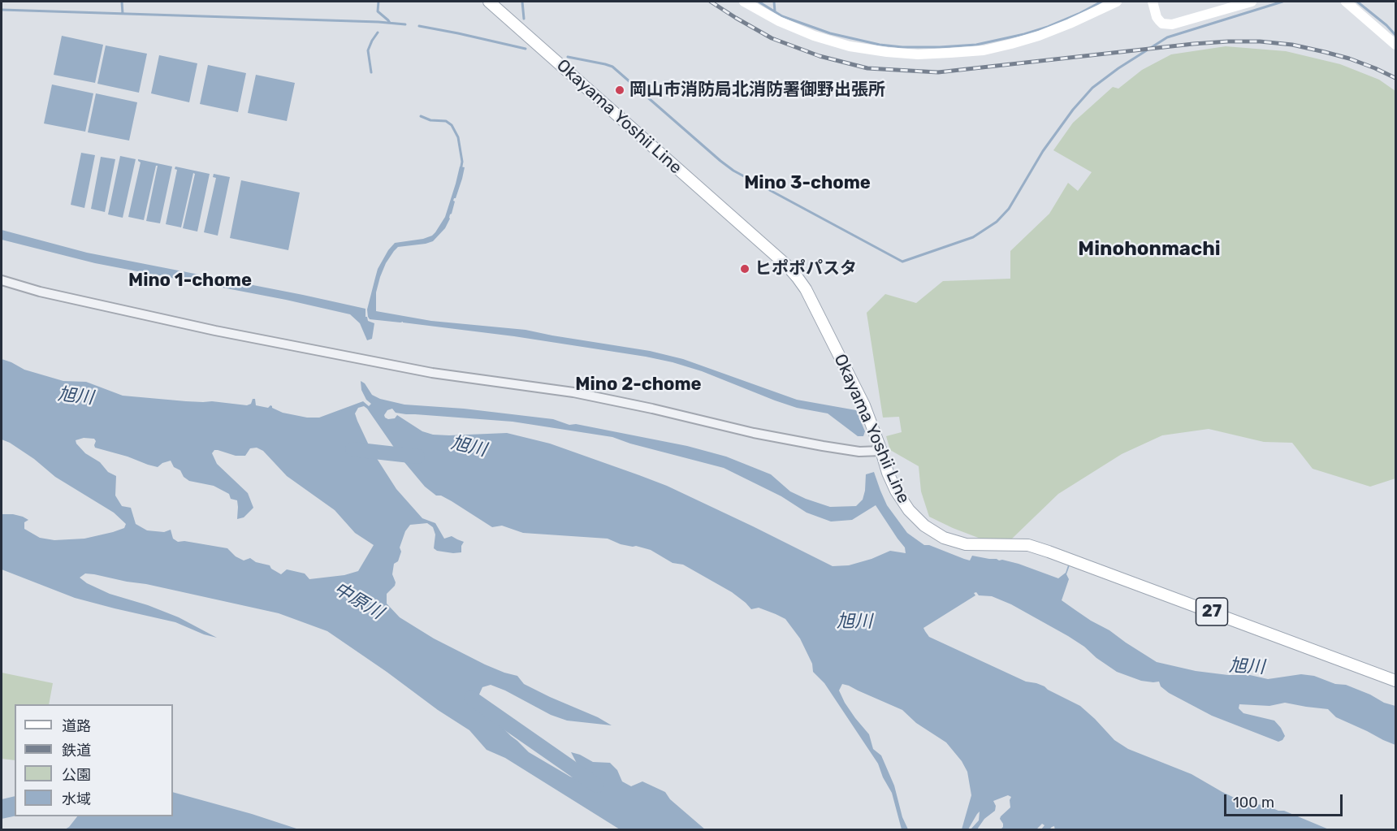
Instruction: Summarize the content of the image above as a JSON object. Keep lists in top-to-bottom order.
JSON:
{
  "streets": {
    "main road": ["Okayama Yoshii Line", "27"]
  },
  "districts": [
    "Mino 3-chome",
    "Minohonmachi",
    "Mino 1-chome",
    "Mino 2-chome"
  ],
  "water": ["旭川", "中原川"],
  "places": ["岡山市消防局北消防署御野出張所", "ヒポポパスタ"],
  "legend": [
    "道路",
    "鉄道",
    "公園",
    "水域"
  ],
  "scale_bar": "100 m"
}
